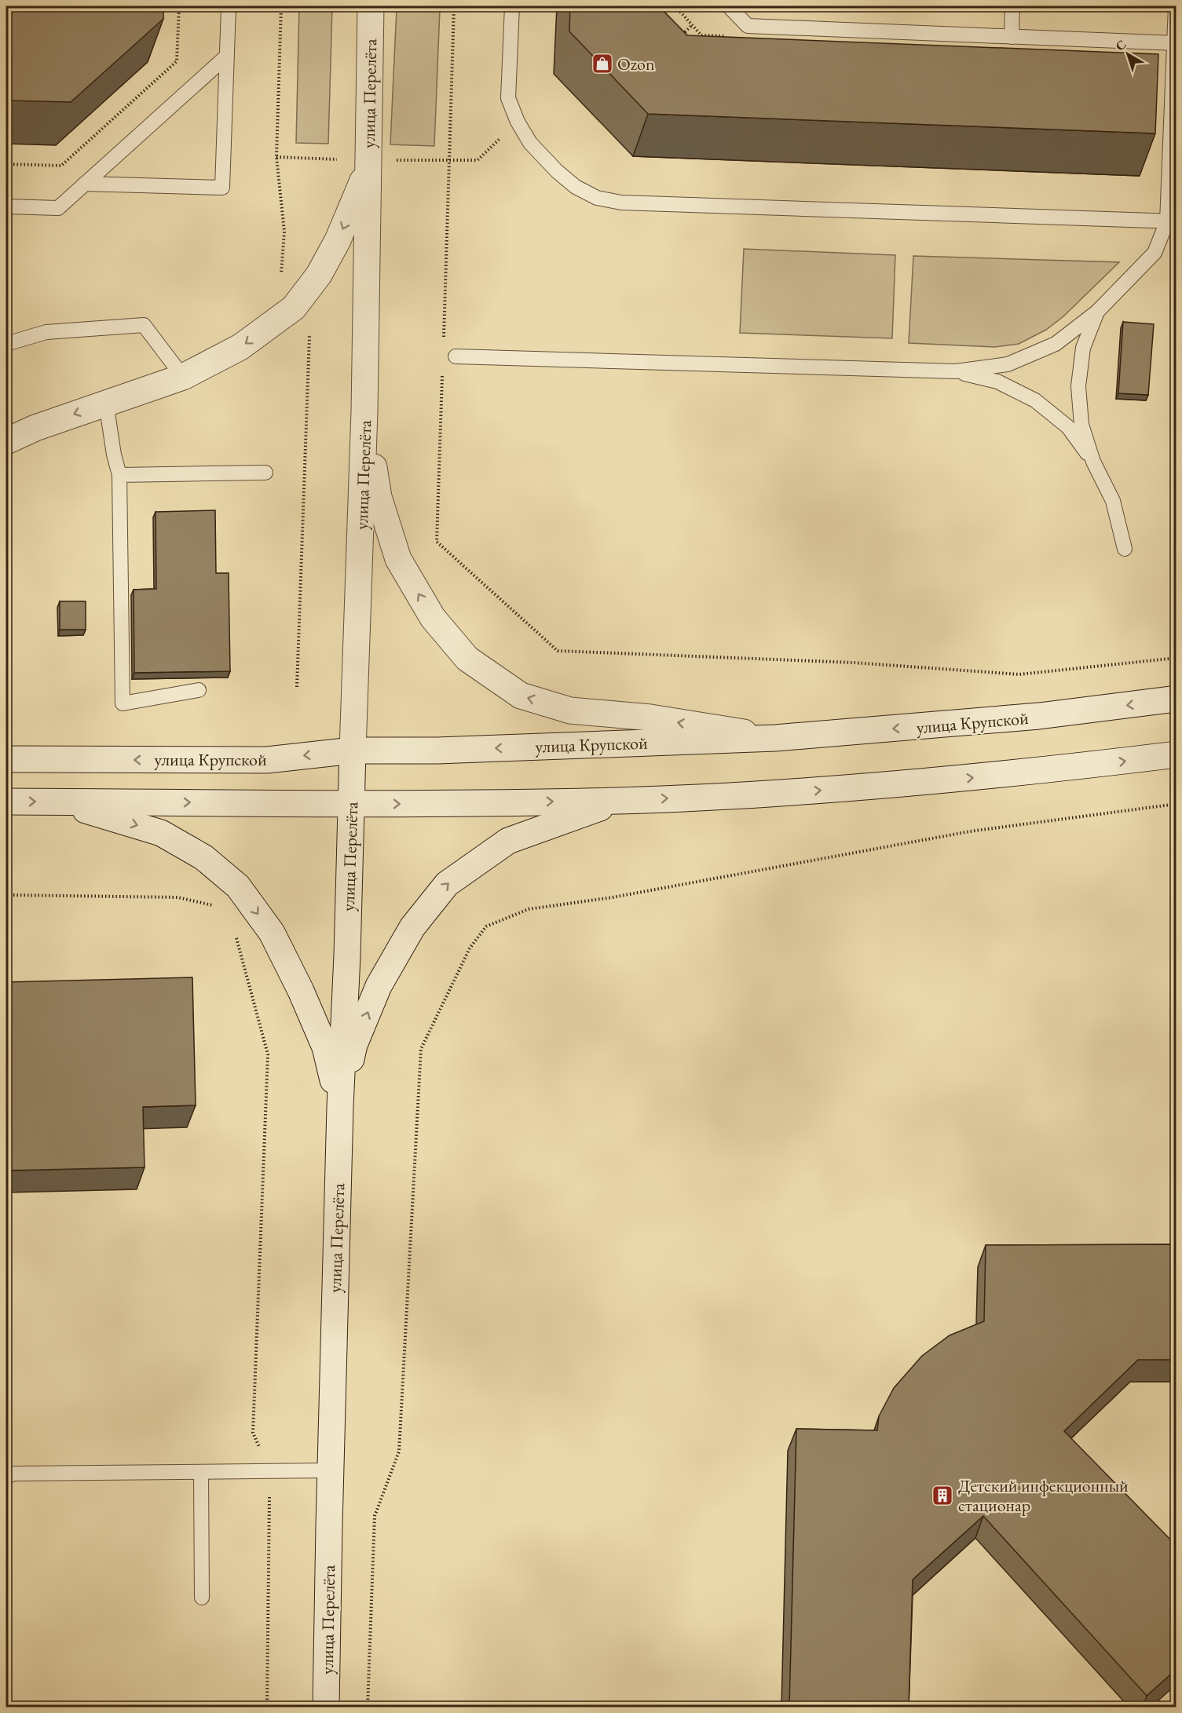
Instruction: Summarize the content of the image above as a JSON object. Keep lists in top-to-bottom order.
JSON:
{
  "streets": {
    "main road": ["улица Перелёта", "улица Крупской"]
  },
  "crossings": [
    ["улица Перелёта", "улица Крупской"]
  ],
  "places": {
    "shop": ["Ozon"],
    "building": ["Детский инфекционный стационар"]
  },
  "north": "top left"
}
